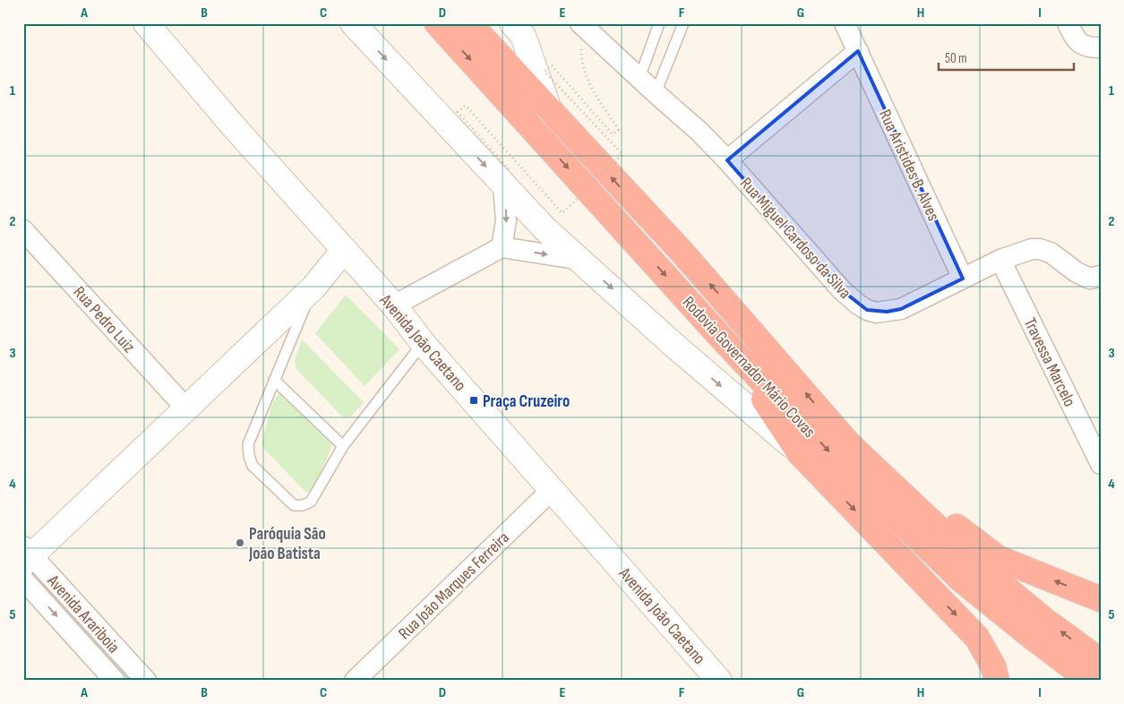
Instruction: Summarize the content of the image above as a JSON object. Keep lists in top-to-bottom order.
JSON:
{
  "streets": {
    "highway": ["Rodovia Governador Mário Covas"],
    "street": [
      "Rua Aristides B. Alves",
      "Rua Miguel Cardoso da Silva",
      "Rua Pedro Luiz",
      "Avenida João Caetano",
      "Travessa Marcelo",
      "Rua João Marques Ferreira",
      "Avenida Arariboia"
    ]
  },
  "crossings": [
    ["Rua Aristides B. Alves", "Rua Miguel Cardoso da Silva"],
    ["Rua Miguel Cardoso da Silva", "Travessa Marcelo"],
    ["Avenida João Caetano", "Rua João Marques Ferreira"]
  ],
  "places": {
    "transit": ["Praça Cruzeiro"],
    "other": ["Paróquia São João Batista"]
  },
  "scale_bar": "50 m",
  "grid": {
    "columns": [
      "A",
      "B",
      "C",
      "D",
      "E",
      "F",
      "G",
      "H",
      "I"
    ],
    "rows": [
      "1",
      "2",
      "3",
      "4",
      "5"
    ]
  }
}
